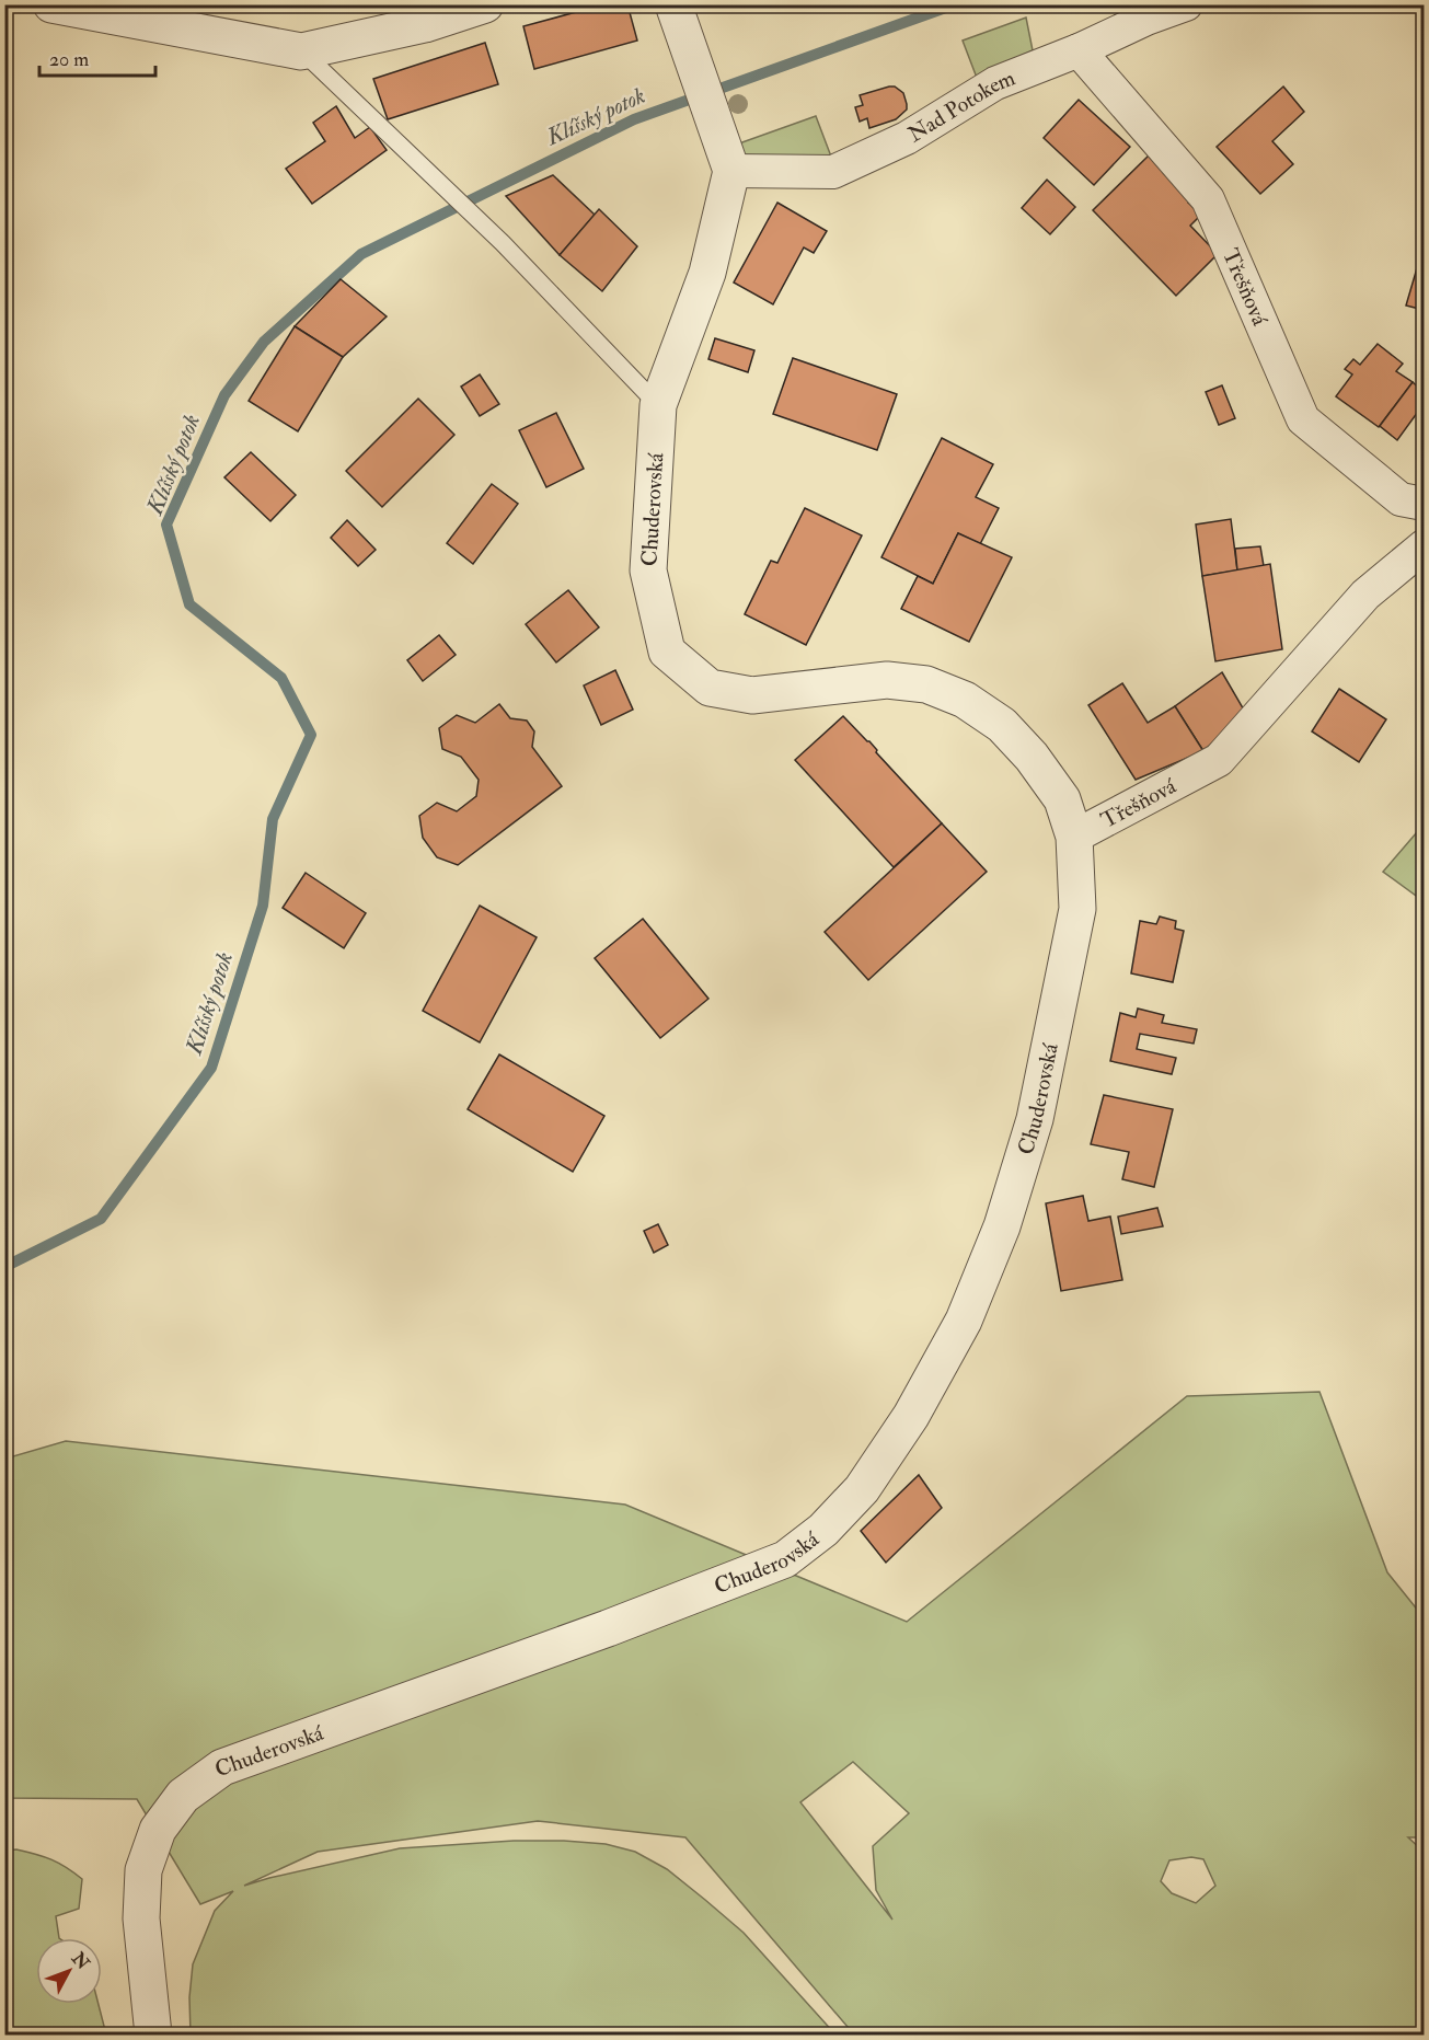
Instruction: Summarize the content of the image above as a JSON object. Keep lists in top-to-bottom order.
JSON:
{
  "streets": {
    "street": ["Nad Potokem", "Třešňová", "Chuderovská"]
  },
  "crossings": [
    ["Nad Potokem", "Třešňová"],
    ["Nad Potokem", "Chuderovská"],
    ["Třešňová", "Chuderovská"]
  ],
  "water": ["Klíšský potok"],
  "scale_bar": "20 m",
  "north": "top right"
}
